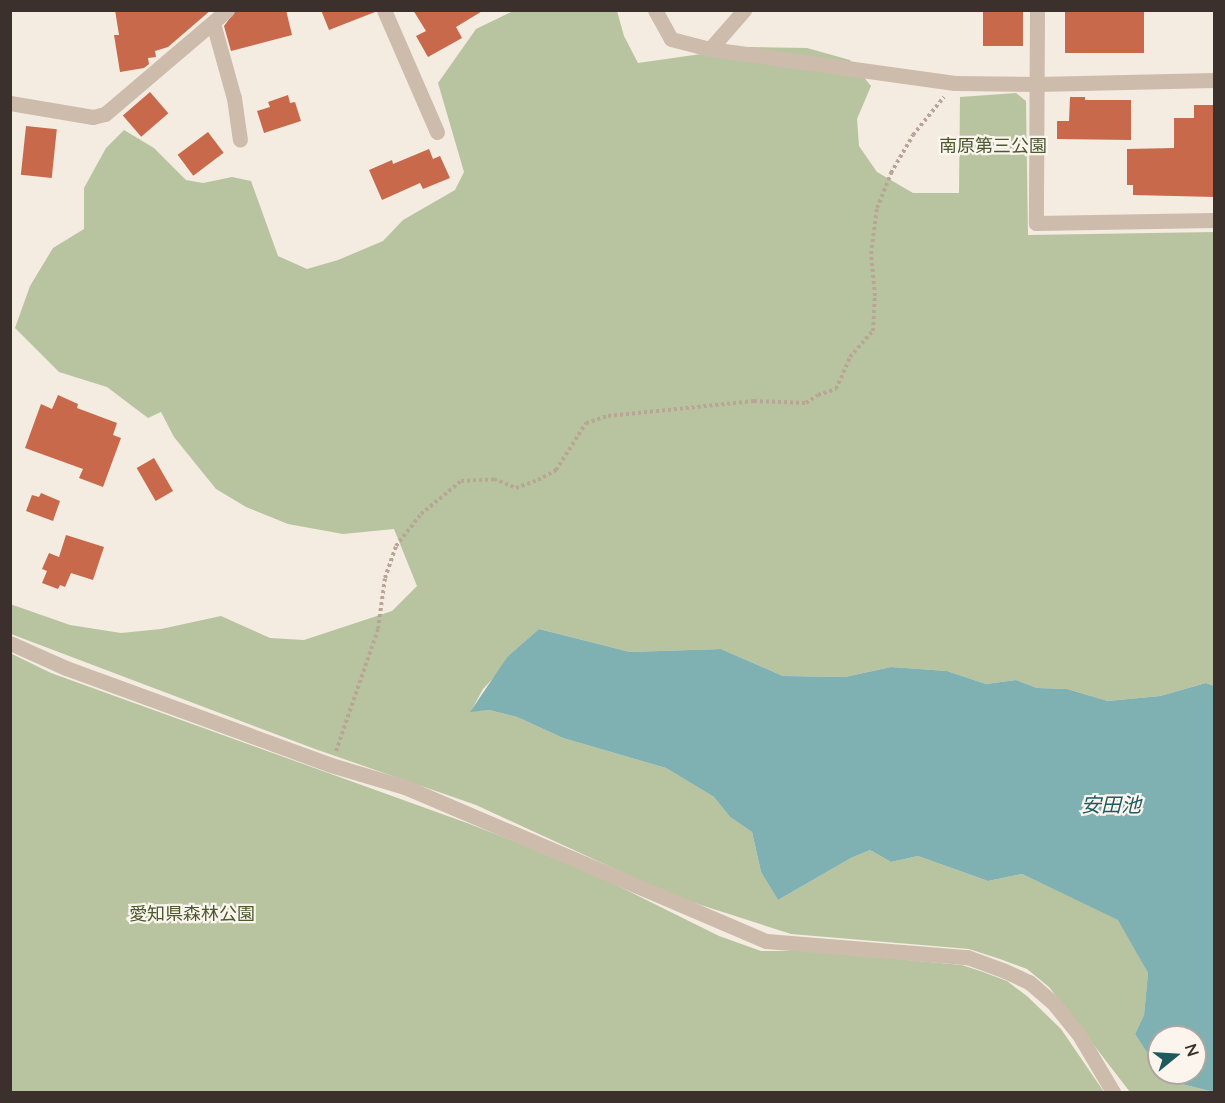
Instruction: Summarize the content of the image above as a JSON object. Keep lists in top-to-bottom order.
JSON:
{
  "water": ["安田池"],
  "parks": ["南原第三公園", "愛知県森林公園"],
  "north": "right"
}
